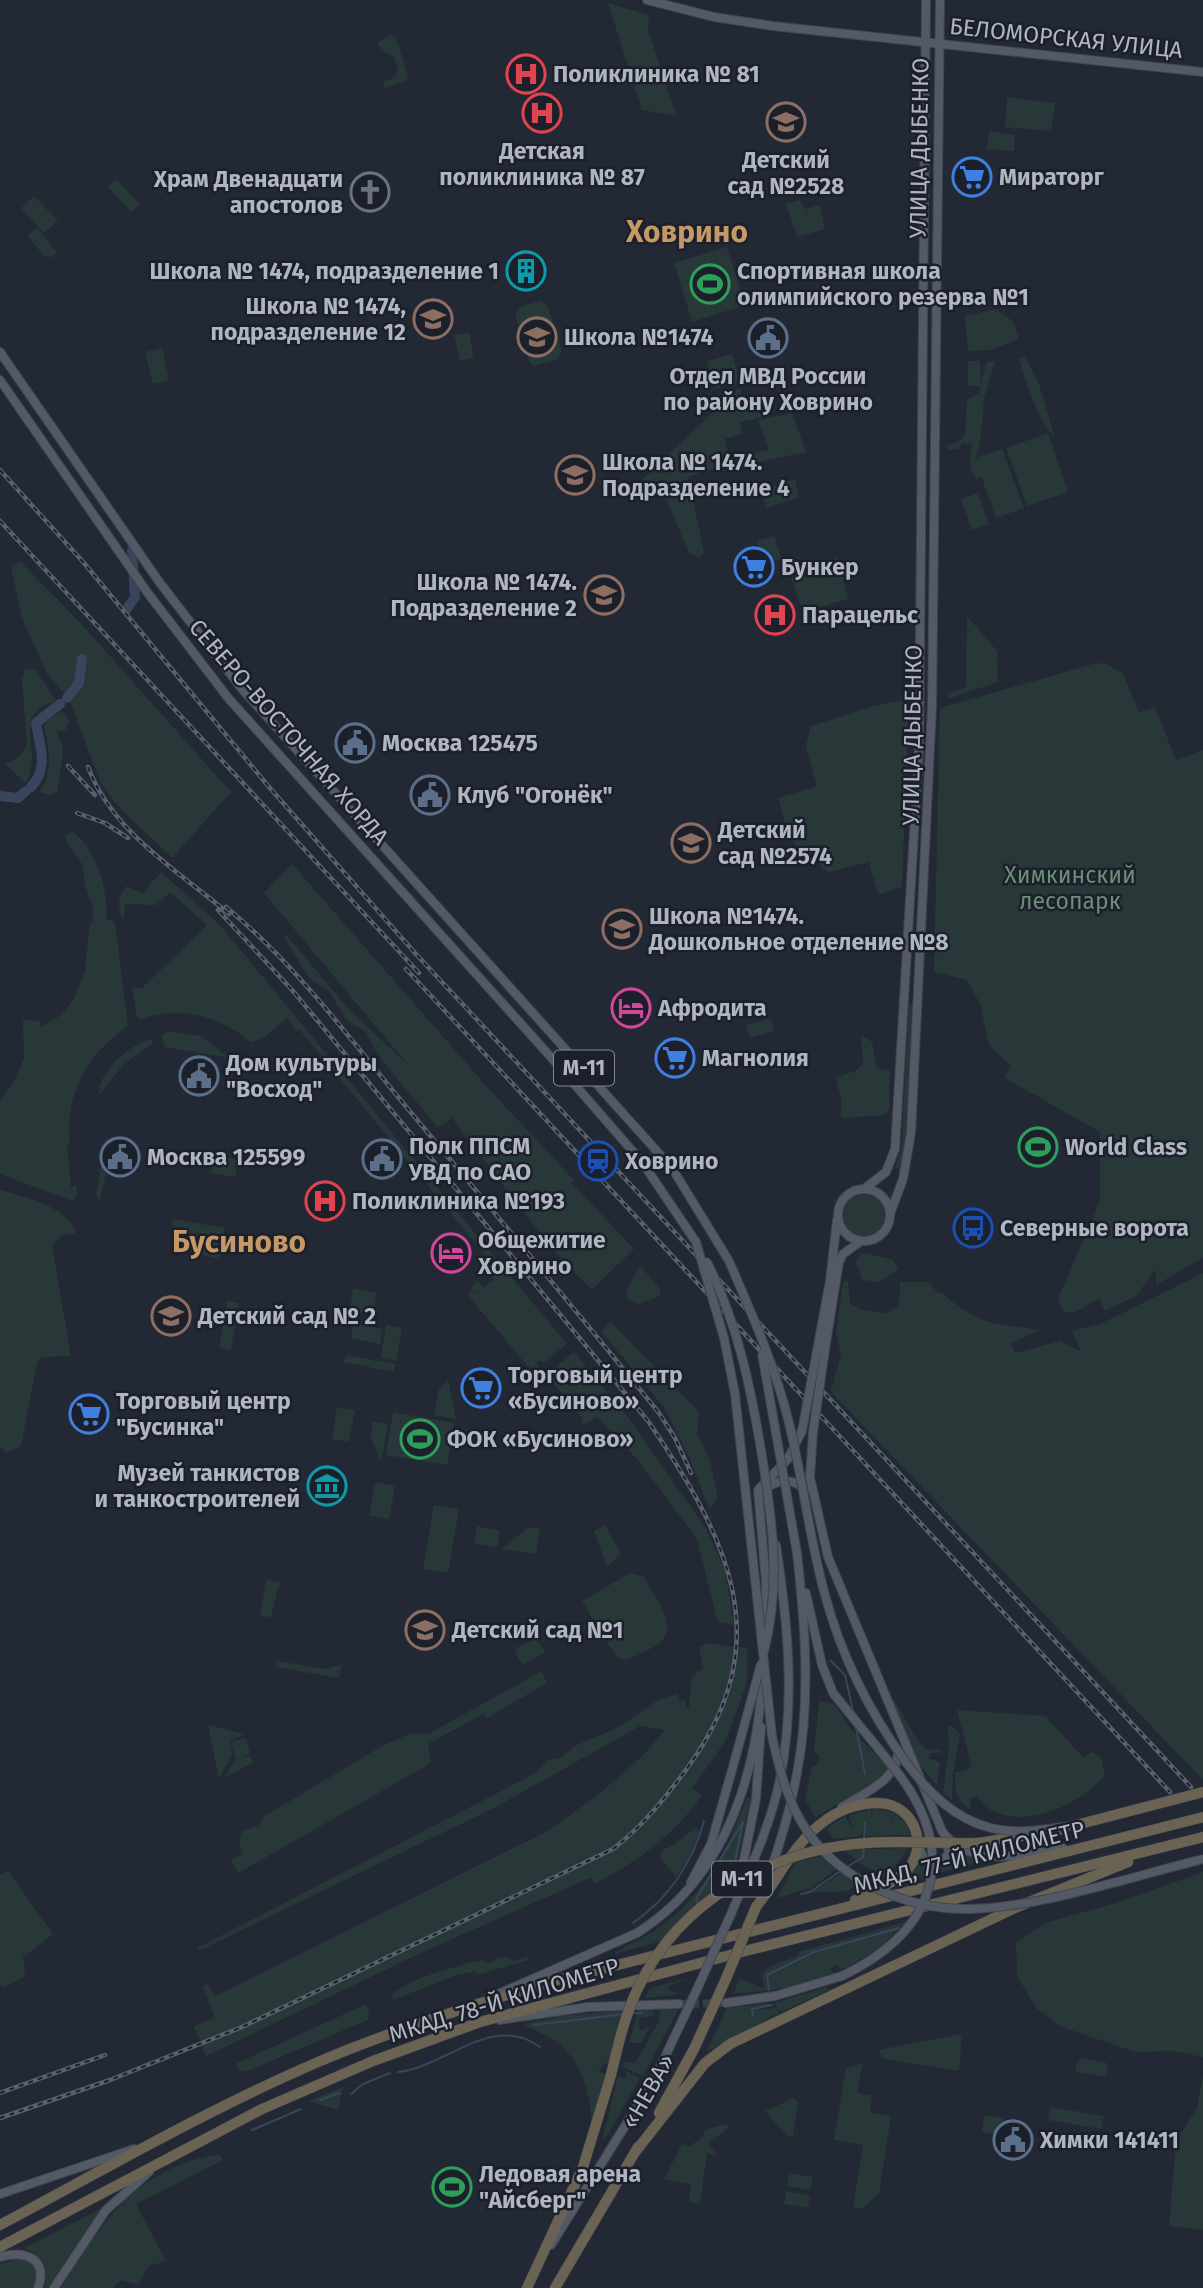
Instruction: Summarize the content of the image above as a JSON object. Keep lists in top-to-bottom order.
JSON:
{
  "streets": {
    "highway": [
      "М-11",
      "МКАД, 77-Й КИЛОМЕТР",
      "МКАД, 78-Й КИЛОМЕТР",
      "«НЕВА»"
    ],
    "main road": ["БЕЛОМОРСКАЯ УЛИЦА", "УЛИЦА ДЫБЕНКО", "СЕВЕРО-ВОСТОЧНАЯ ХОРДА"]
  },
  "crossings": [
    ["БЕЛОМОРСКАЯ УЛИЦА", "УЛИЦА ДЫБЕНКО"],
    ["СЕВЕРО-ВОСТОЧНАЯ ХОРДА", "М-11"],
    ["М-11", "МКАД, 77-Й КИЛОМЕТР"],
    ["М-11", "«НЕВА»"],
    ["МКАД, 77-Й КИЛОМЕТР", "МКАД, 78-Й КИЛОМЕТР"]
  ],
  "districts": ["Ховрино", "Бусиново"],
  "parks": ["Химкинский лесопарк"],
  "places": {
    "hospital": [
      "Поликлиника № 81",
      "Детская поликлиника № 87",
      "Парацельс",
      "Поликлиника №193"
    ],
    "school or university": [
      "Детский сад №2528",
      "Школа № 1474, подразделение 12",
      "Школа №1474",
      "Школа № 1474. Подразделение 4",
      "Школа № 1474. Подразделение 2",
      "Детский сад №2574",
      "Школа №1474. Дошкольное отделение №8",
      "Детский сад № 2",
      "Детский сад №1"
    ],
    "supermarket": [
      "Мираторг",
      "Бункер",
      "Магнолия",
      "Торговый центр «Бусиново»",
      "Торговый центр \"Бусинка\""
    ],
    "church": ["Храм Двенадцати апостолов"],
    "building": ["Школа № 1474, подразделение 1"],
    "sports": [
      "Спортивная школа олимпийского резерва №1",
      "World Class",
      "ФОК «Бусиново»",
      "Ледовая арена \"Айсберг\""
    ],
    "public building": [
      "Отдел МВД России по району Ховрино",
      "Москва 125475",
      "Клуб \"Огонёк\"",
      "Дом культуры \"Восход\"",
      "Москва 125599",
      "Полк ППСМ УВД по САО",
      "Химки 141411"
    ],
    "hotel": ["Афродита", "Общежитие Ховрино"],
    "station": ["Ховрино"],
    "bus stop": ["Северные ворота"],
    "museum": ["Музей танкистов и танкостроителей"]
  }
}
